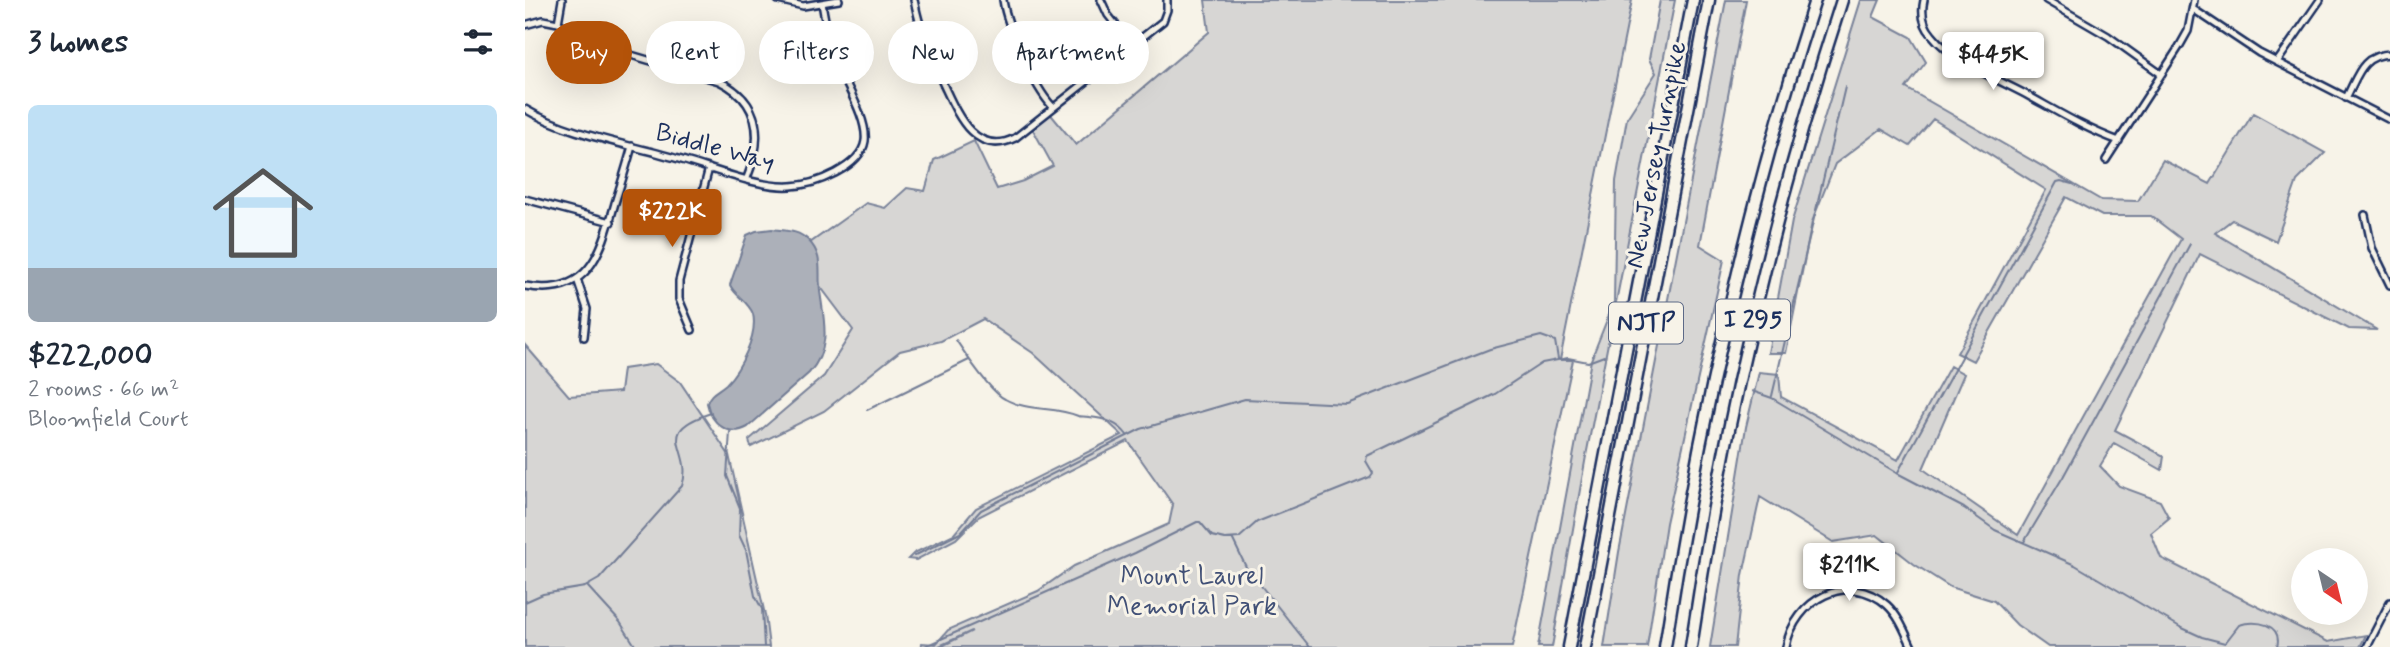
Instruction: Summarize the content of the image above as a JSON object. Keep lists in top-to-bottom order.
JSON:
{
  "streets": {
    "highway": ["New Jersey Turnpike", "I 295", "NJTP"],
    "street": ["Biddle Way"]
  },
  "parks": ["Mount Laurel Memorial Park"],
  "north": "bottom right",
  "page": {
    "heading": "3 homes",
    "chip": [
      "Buy",
      "Rent",
      "Filters",
      "New",
      "Apartment"
    ],
    "price": ["$445K", "$222K", "$211K"],
    "list": [
      {
        "name": "$222,000",
        "note": "2 rooms · 66 m² · Bloomfield Court"
      }
    ]
  }
}
